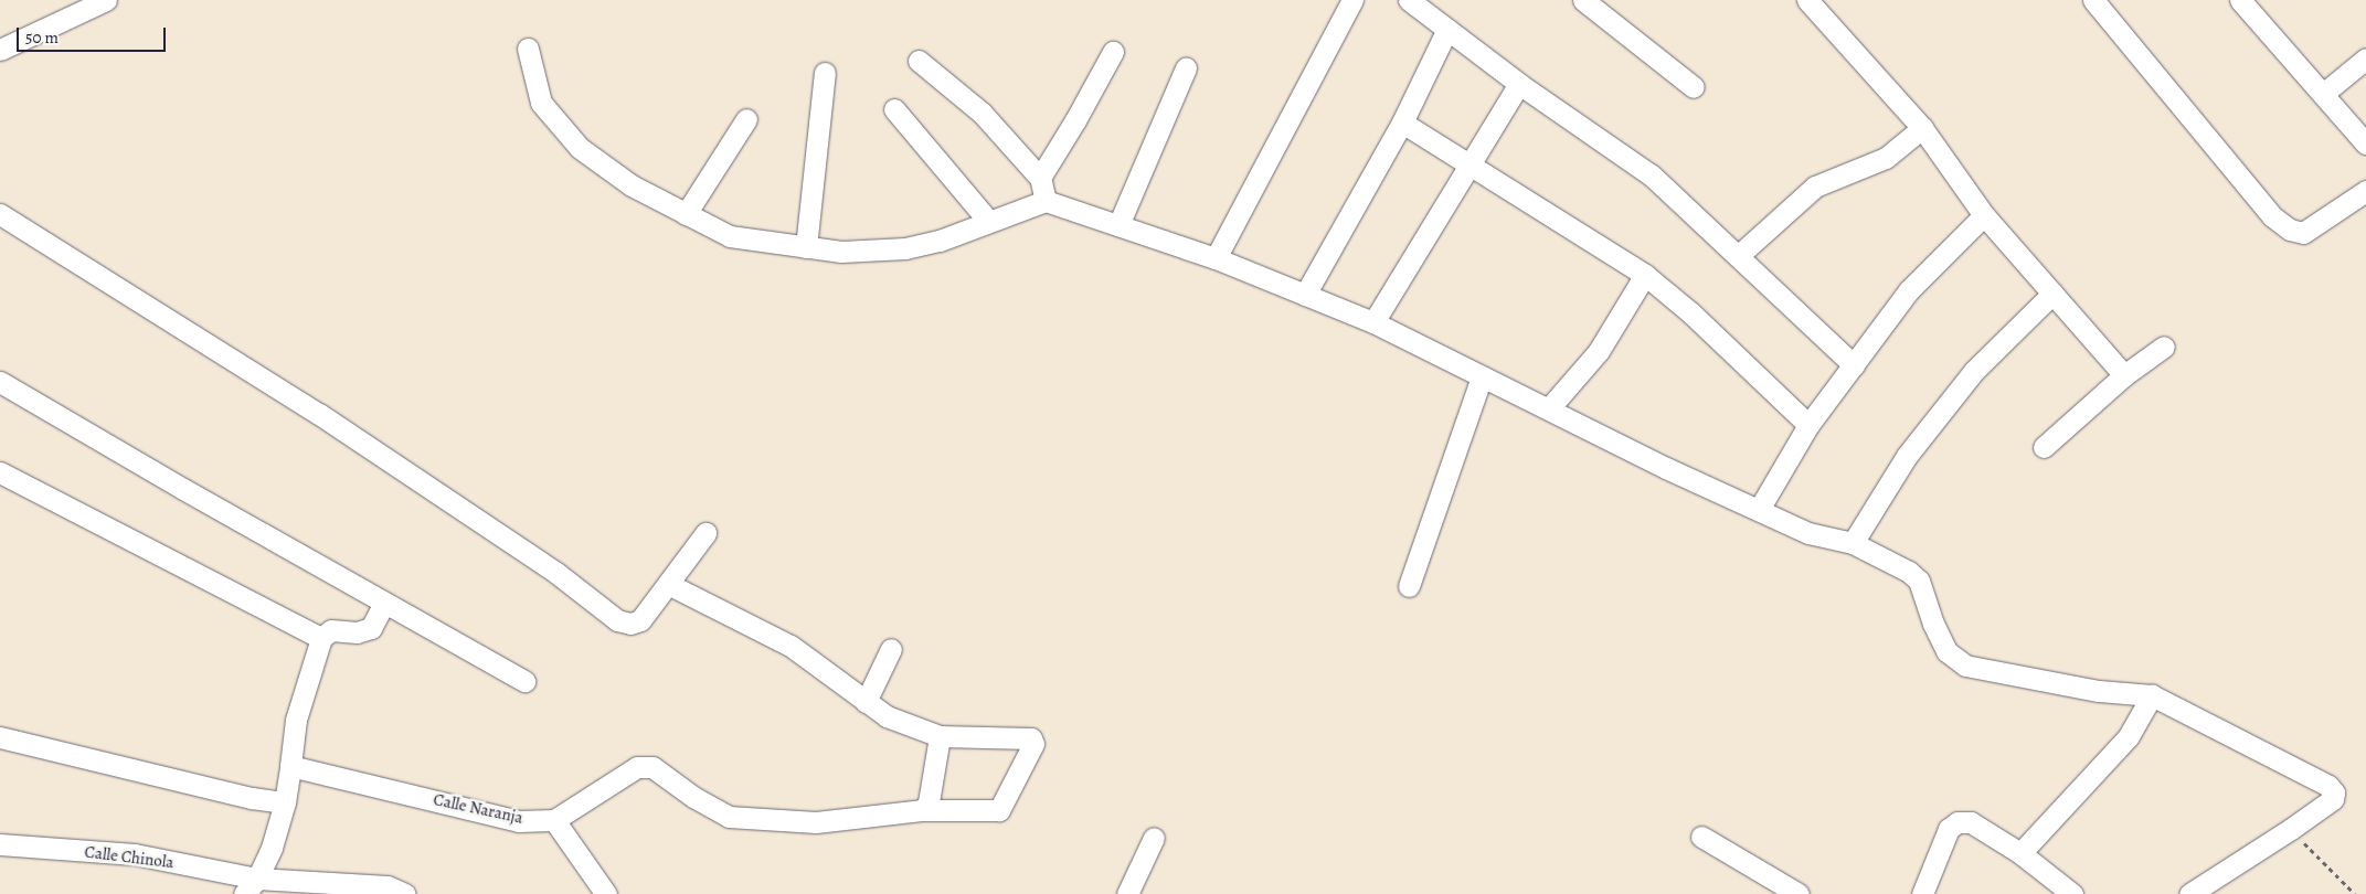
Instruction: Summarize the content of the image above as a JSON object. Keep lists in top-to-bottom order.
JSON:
{
  "streets": {
    "street": ["Calle Naranja", "Calle Chinola"]
  },
  "scale_bar": "50 m"
}
